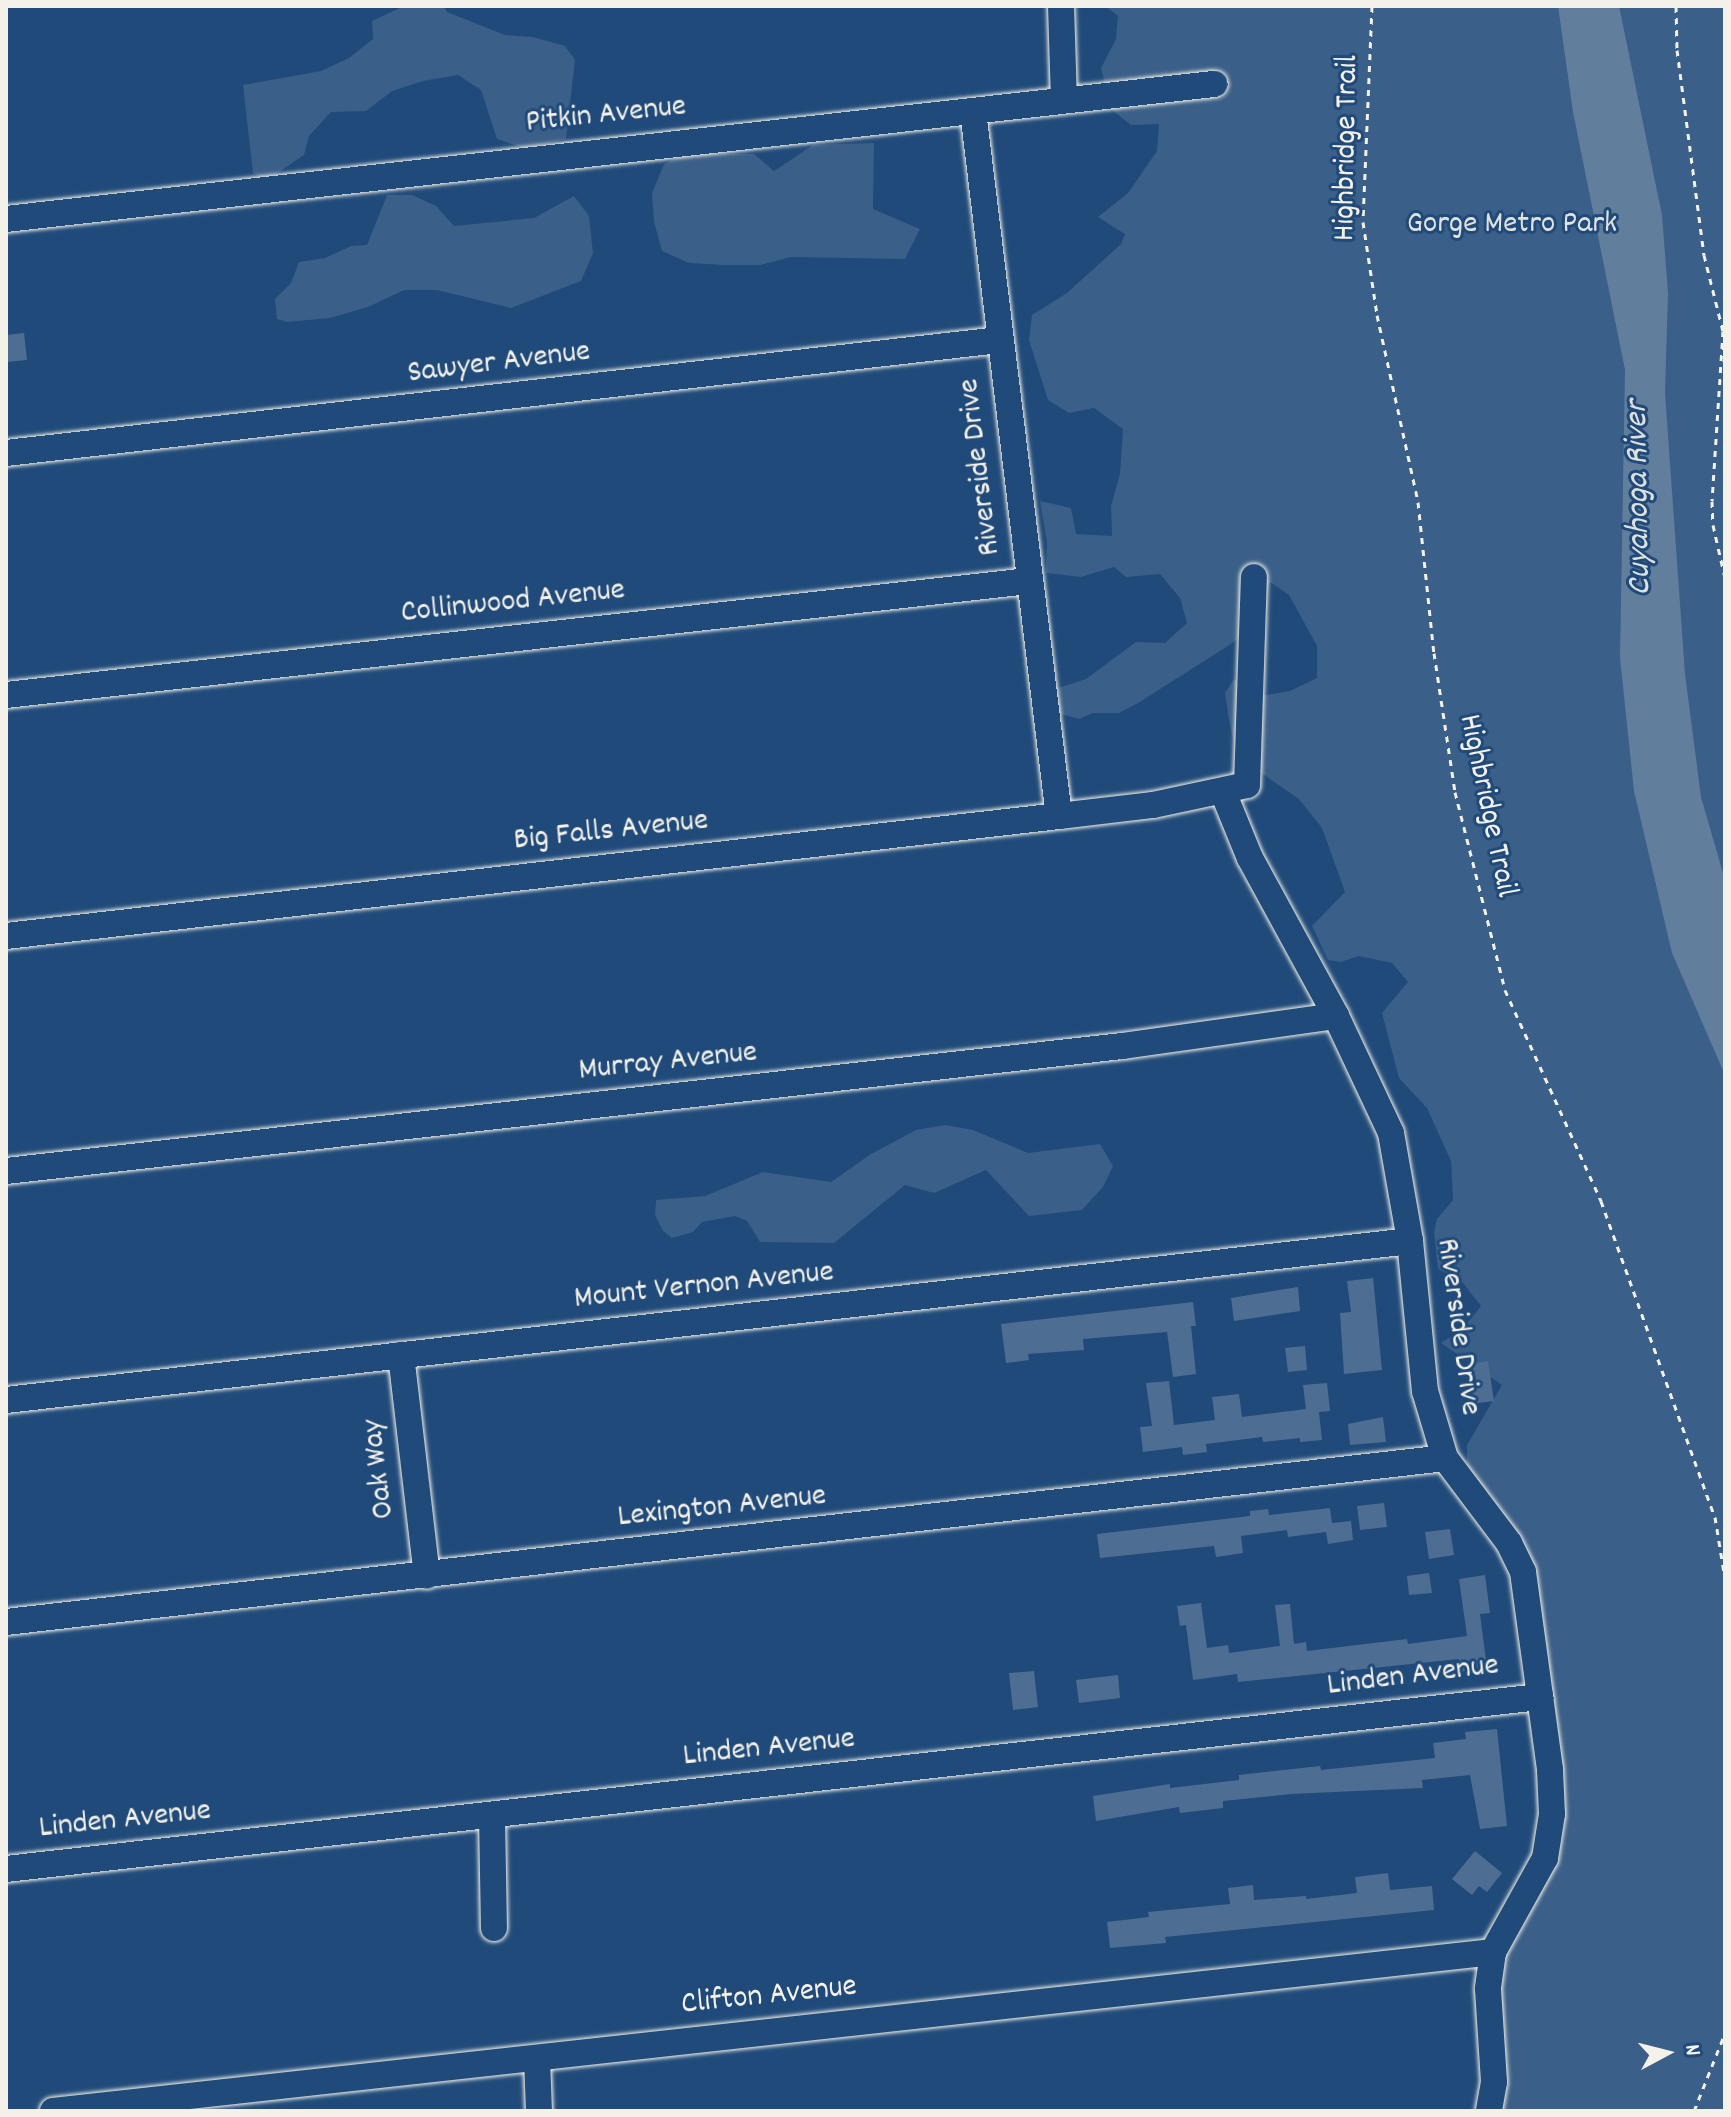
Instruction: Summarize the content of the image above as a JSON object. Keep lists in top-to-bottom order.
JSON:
{
  "streets": {
    "street": [
      "Pitkin Avenue",
      "Sawyer Avenue",
      "Riverside Drive",
      "Collinwood Avenue",
      "Big Falls Avenue",
      "Murray Avenue",
      "Mount Vernon Avenue",
      "Oak Way",
      "Lexington Avenue",
      "Linden Avenue",
      "Clifton Avenue"
    ],
    "path": ["Highbridge Trail"]
  },
  "crossings": [
    ["Pitkin Avenue", "Riverside Drive"],
    ["Sawyer Avenue", "Riverside Drive"],
    ["Riverside Drive", "Collinwood Avenue"],
    ["Riverside Drive", "Big Falls Avenue"],
    ["Riverside Drive", "Murray Avenue"],
    ["Riverside Drive", "Mount Vernon Avenue"],
    ["Riverside Drive", "Lexington Avenue"],
    ["Riverside Drive", "Linden Avenue"],
    ["Riverside Drive", "Clifton Avenue"],
    ["Mount Vernon Avenue", "Oak Way"],
    ["Oak Way", "Lexington Avenue"]
  ],
  "water": ["Cuyahoga River"],
  "parks": ["Gorge Metro Park"],
  "north": "right"
}
